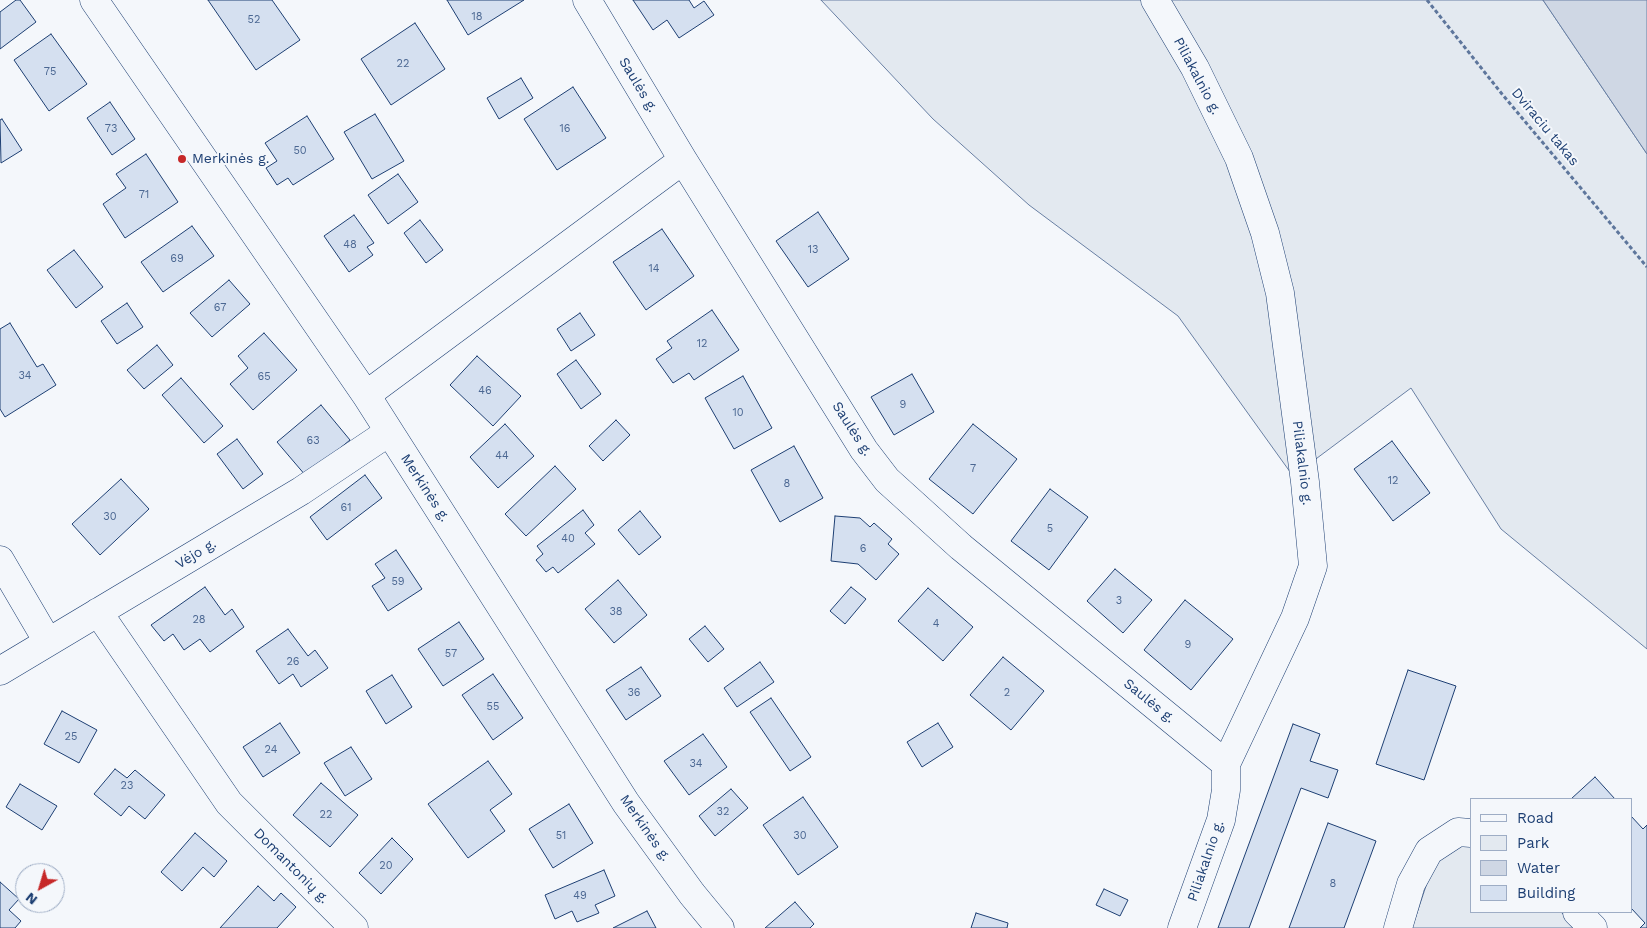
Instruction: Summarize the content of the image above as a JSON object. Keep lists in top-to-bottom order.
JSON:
{
  "streets": {
    "street": [
      "Piliakalnio g.",
      "Saulės g.",
      "Merkinės g.",
      "Vėjo g.",
      "Domantonių g."
    ],
    "path": ["Dviraciu takas"]
  },
  "crossings": [
    ["Piliakalnio g.", "Saulės g."],
    ["Merkinės g.", "Vėjo g."],
    ["Vėjo g.", "Domantonių g."]
  ],
  "places": ["Merkinės g."],
  "house_numbers": [
    "18",
    "52",
    "22",
    "75",
    "73",
    "16",
    "50",
    "71",
    "48",
    "13",
    "69",
    "14",
    "67",
    "12",
    "34",
    "65",
    "46",
    "9",
    "10",
    "63",
    "44",
    "7",
    "12",
    "8",
    "61",
    "30",
    "5",
    "40",
    "6",
    "59",
    "3",
    "38",
    "28",
    "4",
    "9",
    "57",
    "26",
    "36",
    "2",
    "55",
    "25",
    "24",
    "34",
    "23",
    "32",
    "22",
    "51",
    "30",
    "20",
    "8",
    "49"
  ],
  "legend": [
    "Road",
    "Park",
    "Water",
    "Building"
  ],
  "north": "bottom left"
}
